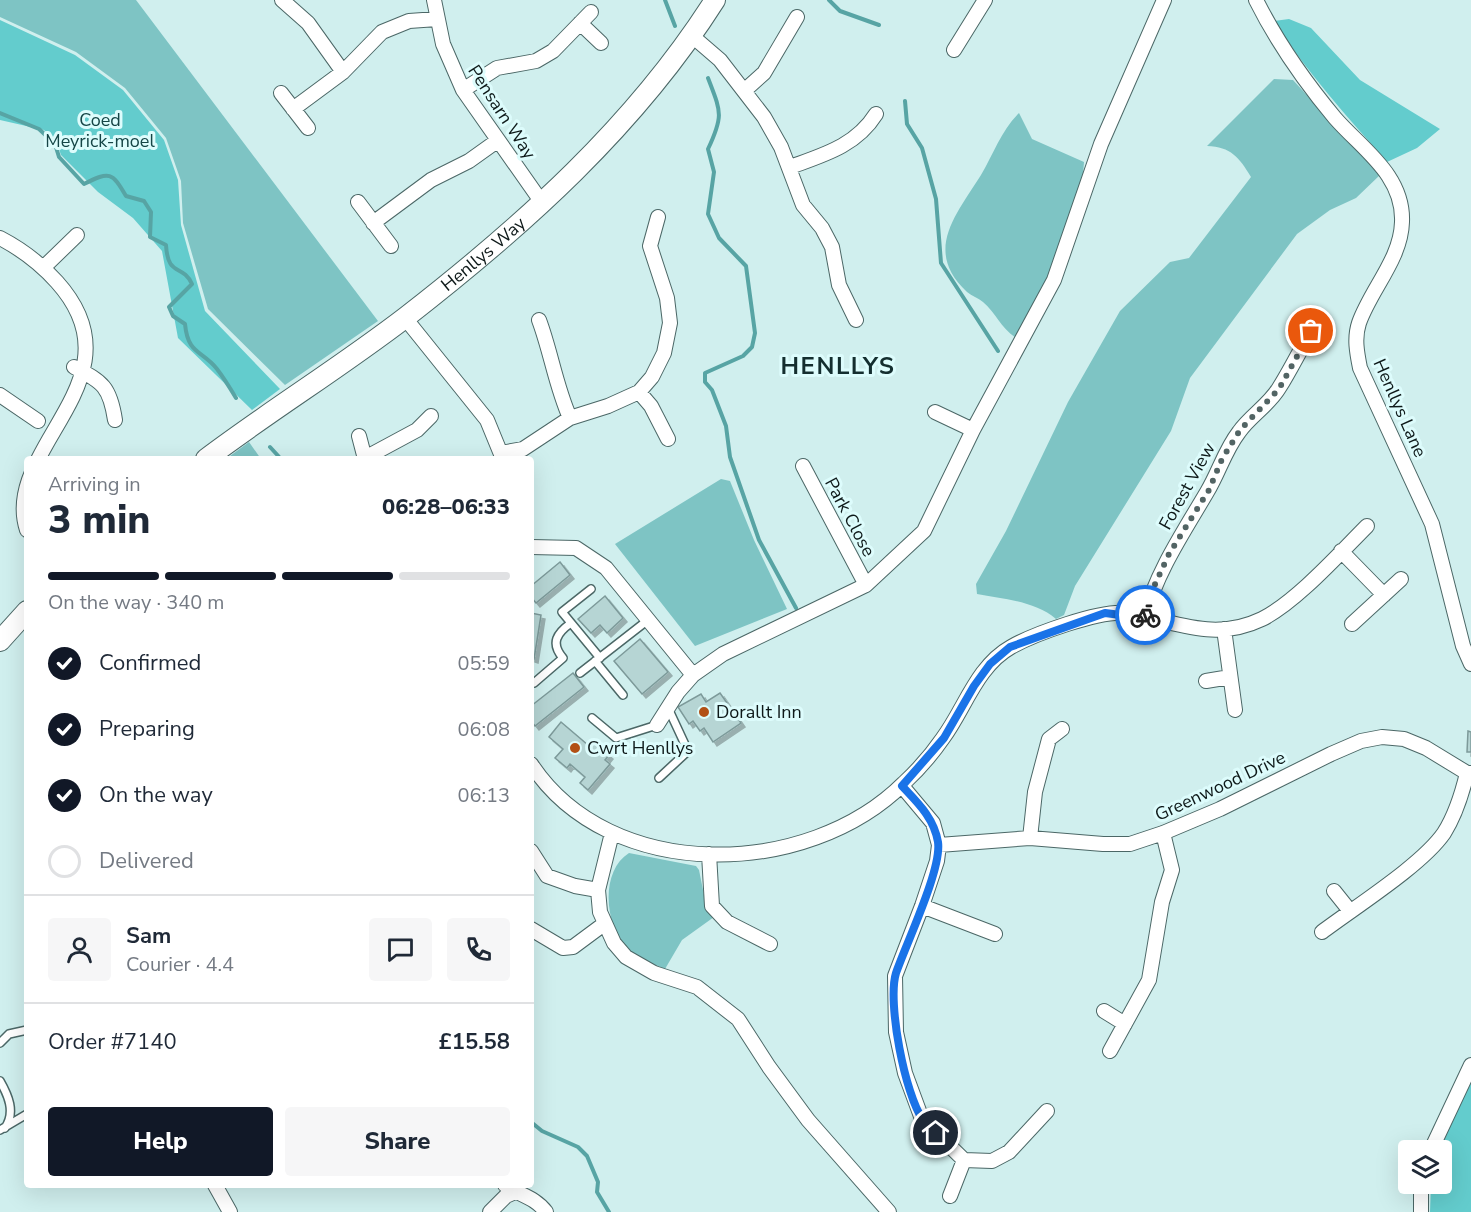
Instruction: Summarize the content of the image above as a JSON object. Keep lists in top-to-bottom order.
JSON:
{
  "streets": {
    "street": [
      "Pensarn Way",
      "Henllys Way",
      "Henllys Lane",
      "Forest View",
      "Park Close",
      "Greenwood Drive"
    ]
  },
  "crossings": [
    ["Pensarn Way", "Henllys Way"]
  ],
  "districts": ["HENLLYS"],
  "parks": ["Coed Meyrick-moel"],
  "places": ["Dorallt Inn", "Cwrt Henllys"],
  "page": {
    "heading": ["3 min", "Arriving in", "06:28–06:33"],
    "panel": [
      "Sam",
      "Courier · 4.4",
      "Order #7140",
      "£15.58"
    ],
    "bar": "On the way · 340 m",
    "list": [
      ["Confirmed", "05:59"],
      ["Preparing", "06:08"],
      ["On the way", "06:13"],
      "Delivered"
    ],
    "buttons": ["Help", "Share"]
  }
}
